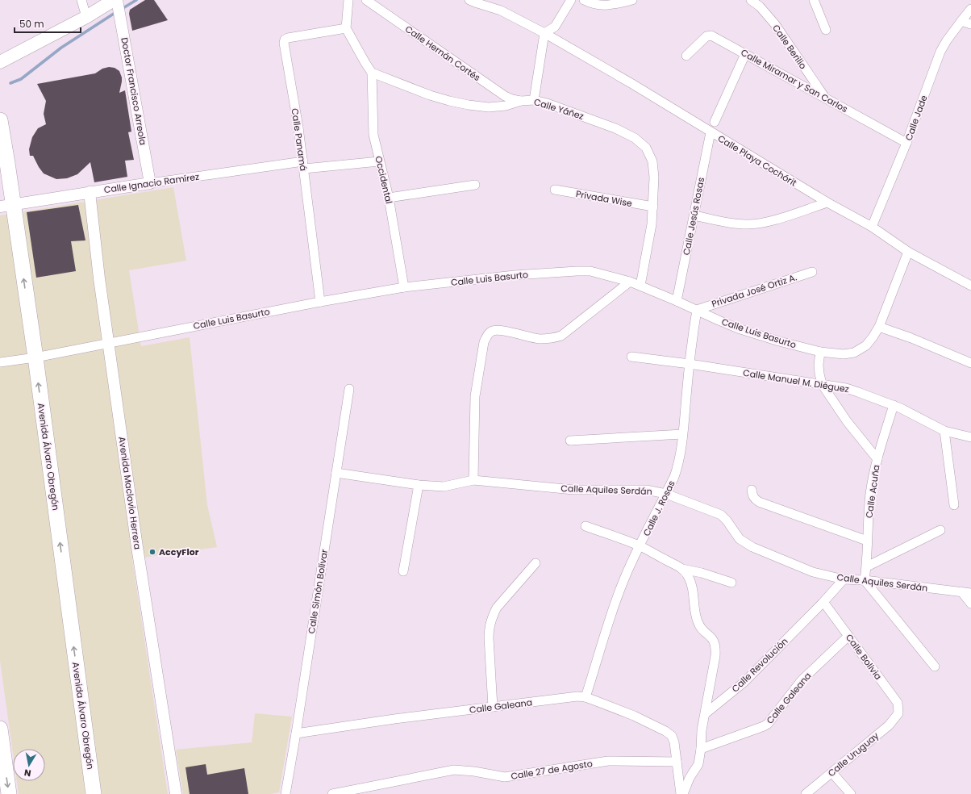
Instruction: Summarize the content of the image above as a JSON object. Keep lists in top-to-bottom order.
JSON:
{
  "streets": {
    "highway": ["Avenida Álvaro Obregón"],
    "street": [
      "Calle Berilio",
      "Calle Hernán Cortés",
      "Calle Miramar y San Carlos",
      "Doctor Francisco Arreola",
      "Calle Yáñez",
      "Calle Jade",
      "Calle Panamá",
      "Calle Playa Cochórit",
      "Occidental",
      "Calle Ignacio Ramírez",
      "Privada Wise",
      "Calle Jesús Rosas",
      "Calle Luis Basurto",
      "Privada José Ortiz A.",
      "Calle Manuel M. Diéguez",
      "Calle Aquiles Serdán",
      "Calle Acuña",
      "Avenida Maclovio Herrera",
      "Calle J. Rosas",
      "Calle Simón Bolívar",
      "Calle Bolivia",
      "Calle Revolución",
      "Calle Galeana",
      "Calle Uruguay",
      "Calle 27 de Agosto"
    ]
  },
  "crossings": [
    ["Calle Berilio", "Calle Miramar y San Carlos"],
    ["Calle Hernán Cortés", "Calle Yáñez"],
    ["Calle Miramar y San Carlos", "Calle Jade"],
    ["Doctor Francisco Arreola", "Calle Ignacio Ramírez"],
    ["Calle Yáñez", "Occidental"],
    ["Calle Yáñez", "Privada Wise"],
    ["Calle Yáñez", "Calle Luis Basurto"],
    ["Calle Jade", "Calle Playa Cochórit"],
    ["Calle Panamá", "Calle Ignacio Ramírez"],
    ["Calle Panamá", "Calle Luis Basurto"],
    ["Calle Playa Cochórit", "Calle Jesús Rosas"],
    ["Calle Playa Cochórit", "Calle Luis Basurto"],
    ["Occidental", "Calle Ignacio Ramírez"],
    ["Occidental", "Calle Luis Basurto"],
    ["Calle Ignacio Ramírez", "Avenida Álvaro Obregón"],
    ["Calle Ignacio Ramírez", "Avenida Maclovio Herrera"],
    ["Calle Jesús Rosas", "Calle Luis Basurto"],
    ["Calle Luis Basurto", "Privada José Ortiz A."],
    ["Calle Luis Basurto", "Avenida Álvaro Obregón"],
    ["Calle Luis Basurto", "Avenida Maclovio Herrera"],
    ["Calle Luis Basurto", "Calle J. Rosas"],
    ["Privada José Ortiz A.", "Calle J. Rosas"],
    ["Calle Manuel M. Diéguez", "Calle Acuña"],
    ["Calle Manuel M. Diéguez", "Calle J. Rosas"],
    ["Calle Aquiles Serdán", "Calle Acuña"],
    ["Calle Aquiles Serdán", "Calle J. Rosas"],
    ["Calle Aquiles Serdán", "Calle Simón Bolívar"],
    ["Calle Aquiles Serdán", "Calle Revolución"],
    ["Calle J. Rosas", "Calle Galeana"],
    ["Calle Simón Bolívar", "Calle Galeana"],
    ["Calle Bolivia", "Calle Revolución"],
    ["Calle Bolivia", "Calle Galeana"],
    ["Calle Bolivia", "Calle Uruguay"],
    ["Calle Galeana", "Calle 27 de Agosto"]
  ],
  "one_way": ["Avenida Álvaro Obregón"],
  "places": ["AccyFlor"],
  "scale_bar": "50 m",
  "north": "bottom"
}
